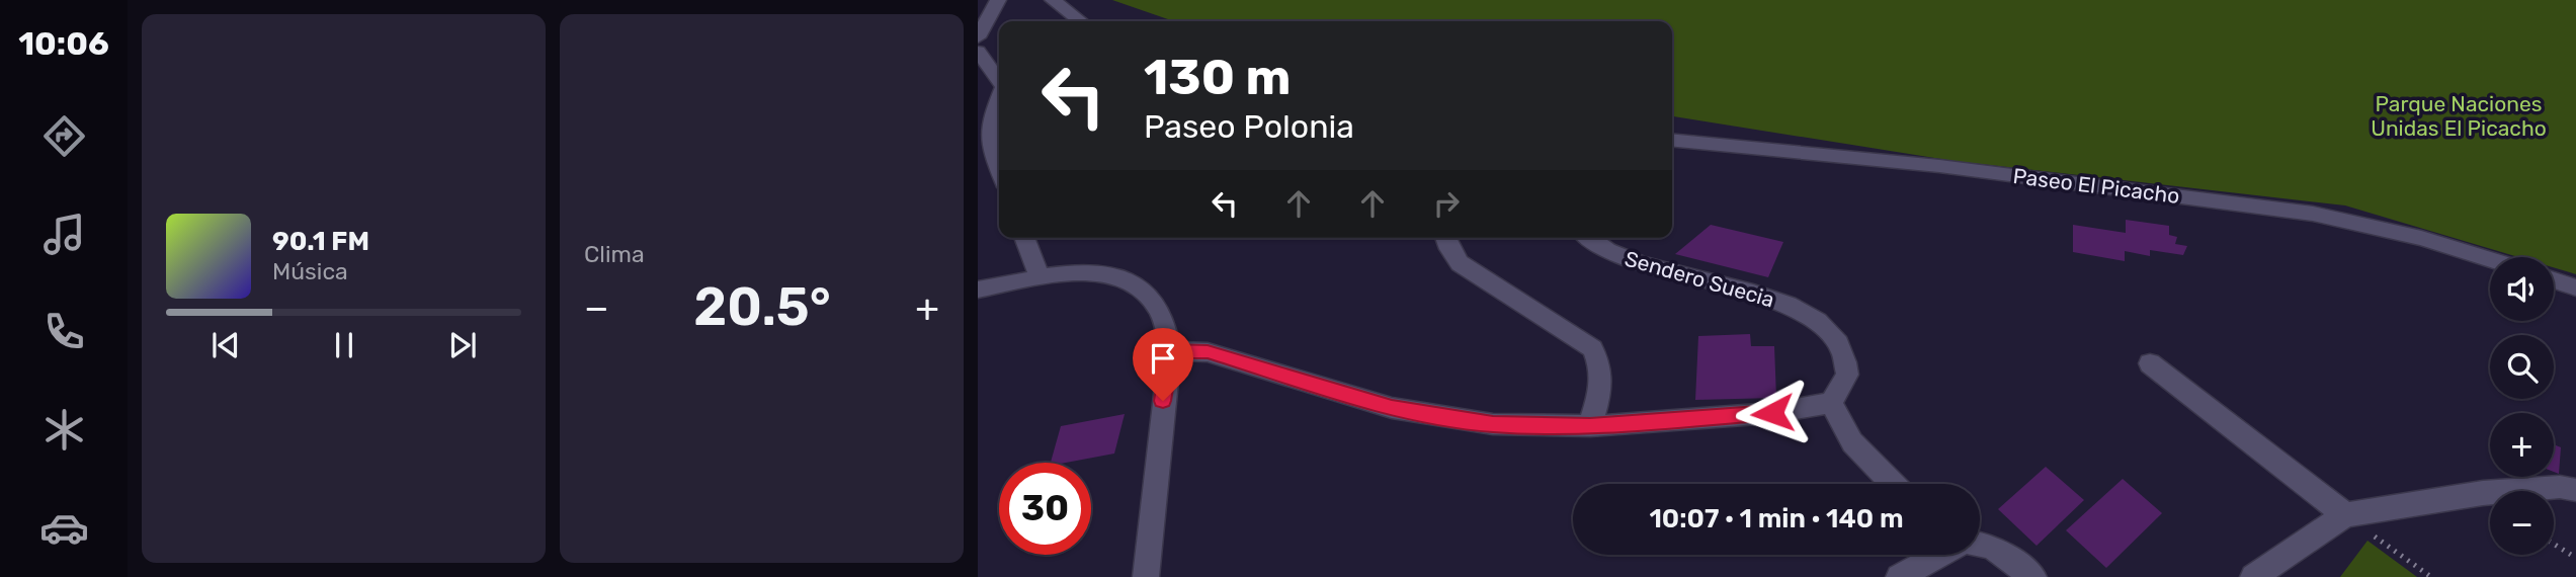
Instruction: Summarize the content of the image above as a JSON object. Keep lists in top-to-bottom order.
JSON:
{
  "streets": {
    "street": ["Paseo El Picacho", "Sendero Suecia"]
  },
  "parks": ["Parque Naciones Unidas El Picacho"],
  "page": {
    "tabs": "10:06",
    "tile": "Clima",
    "turn": ["130 m", "Paseo Polonia"],
    "song": ["90.1 FM", "Música"],
    "map_buttons": ["+", "−"],
    "heat": ["−", "20.5°", "+"],
    "limit": "30",
    "trip": "10:07 · 1 min · 140 m"
  }
}
